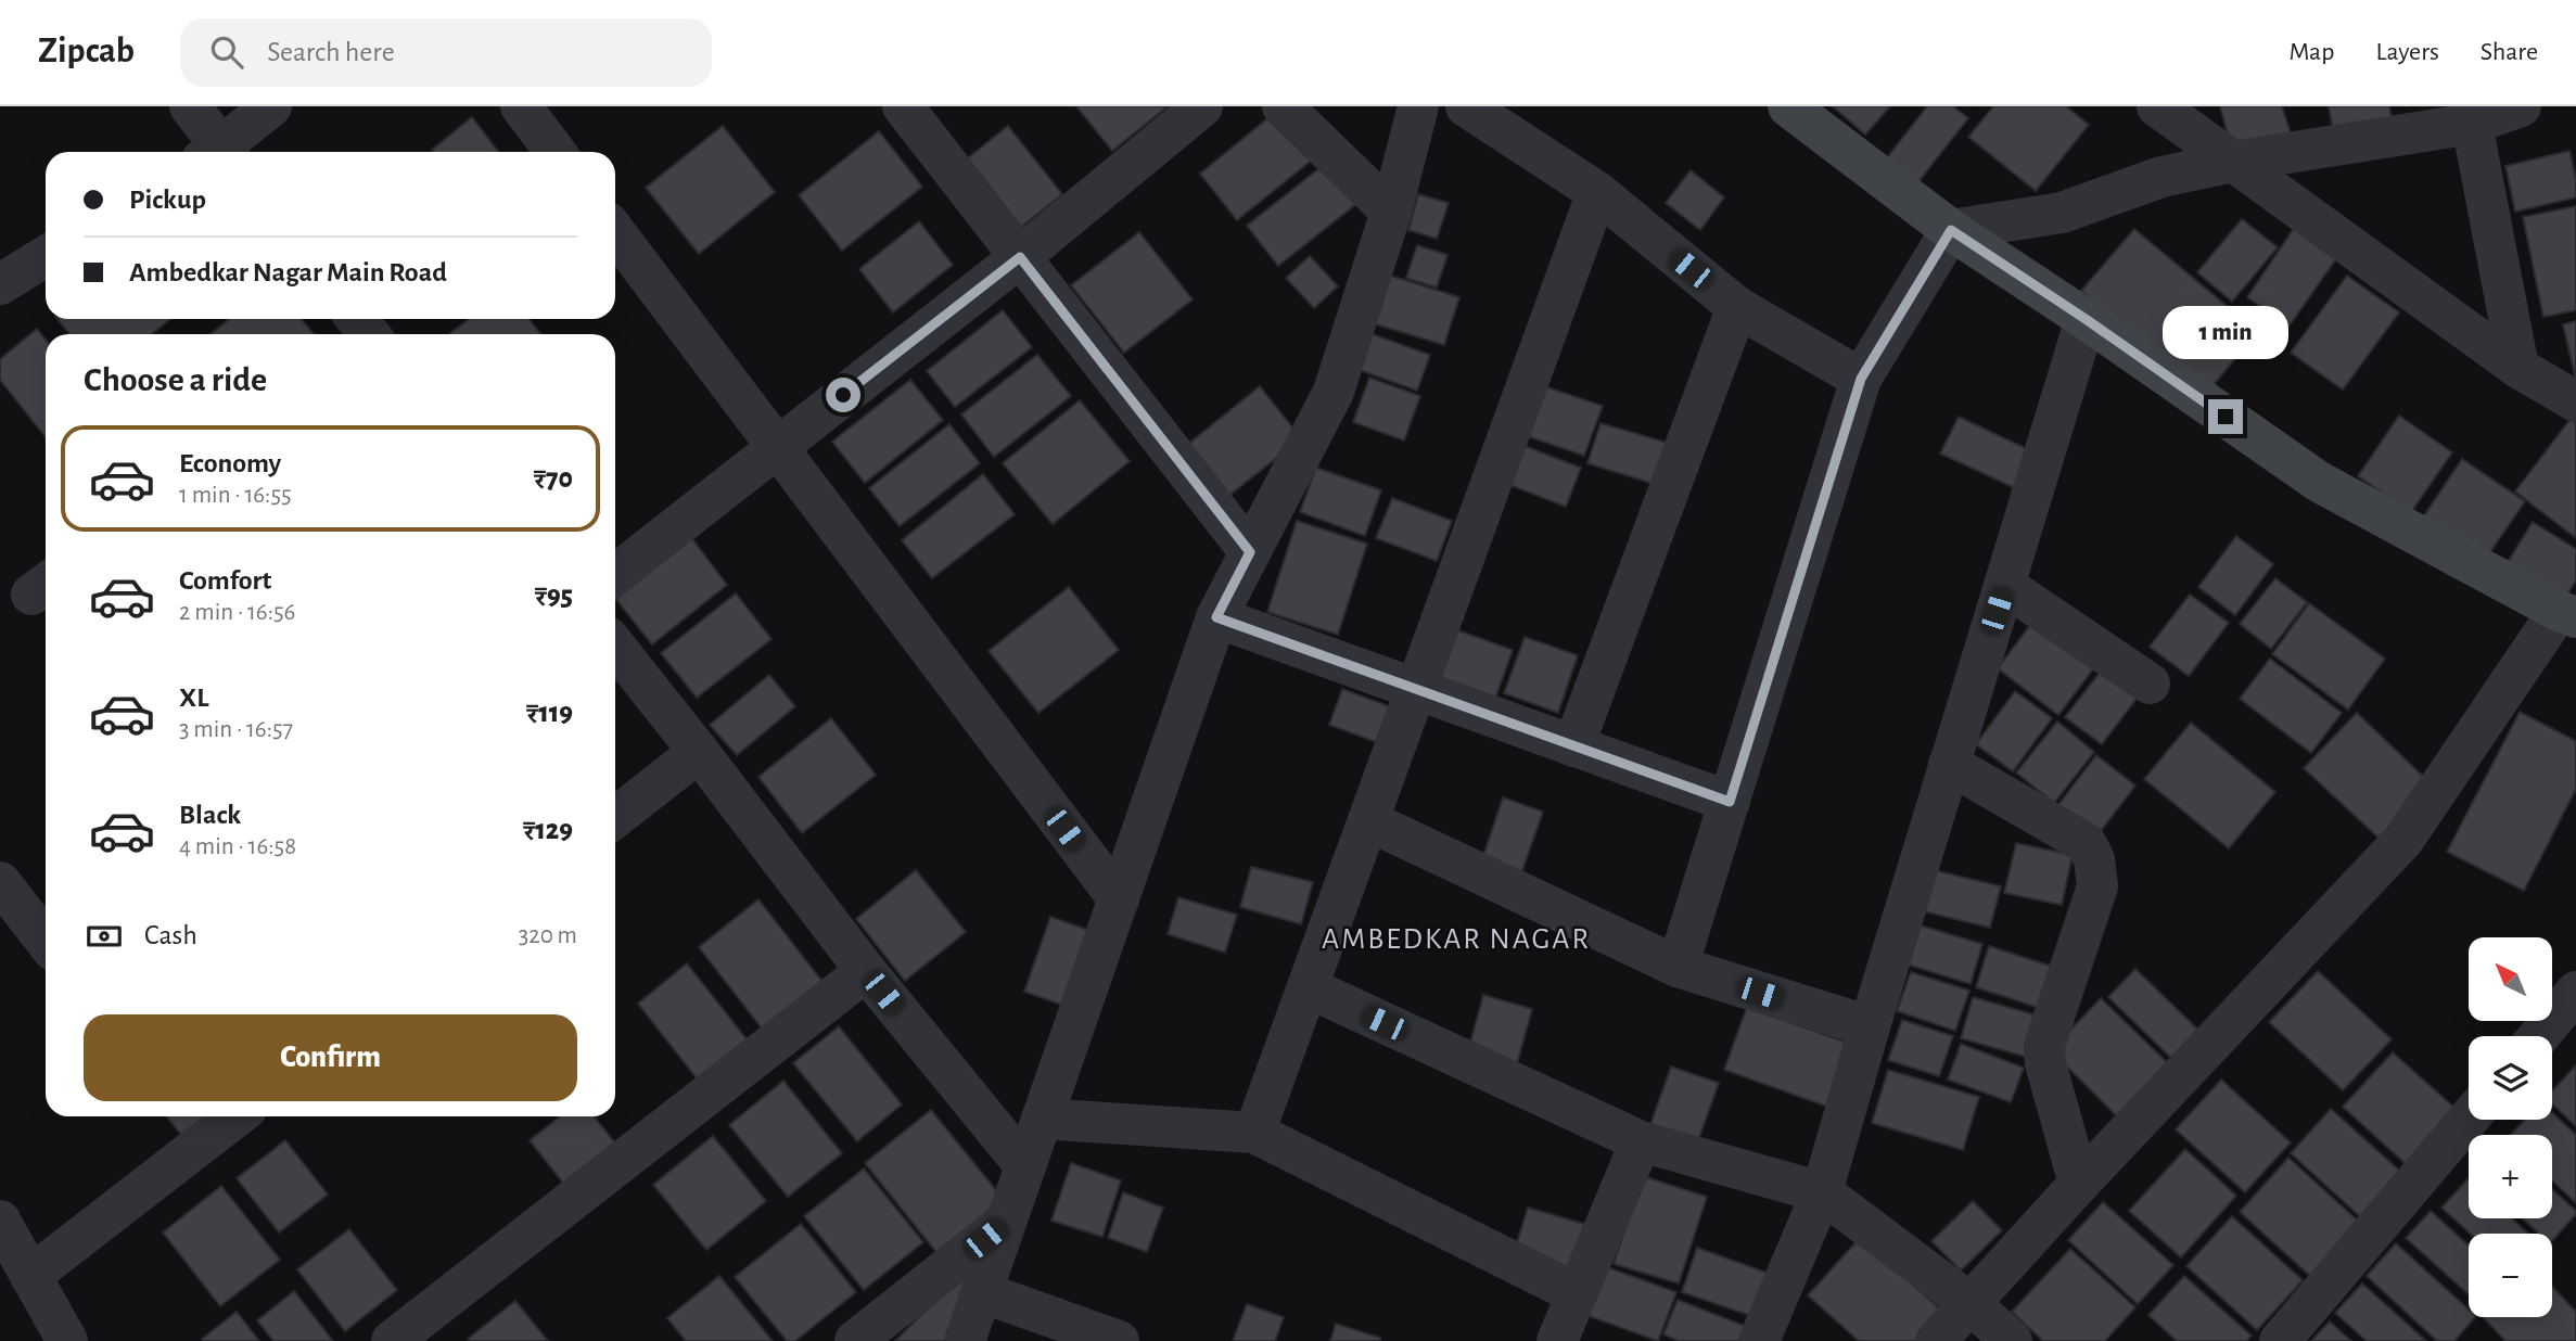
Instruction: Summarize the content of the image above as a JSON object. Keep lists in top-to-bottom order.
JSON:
{
  "districts": ["AMBEDKAR NAGAR"],
  "north": "top left",
  "page": {
    "header": "Zipcab",
    "search": "Search here",
    "nav": ["Map", "Layers", "Share"],
    "banner": ["Pickup", "Ambedkar Nagar Main Road"],
    "bubble": "1 min",
    "heading": "Choose a ride",
    "list": [
      {
        "name": "Economy",
        "note": "1 min · 16:55",
        "value": "₹70"
      },
      {
        "name": "Comfort",
        "note": "2 min · 16:56",
        "value": "₹95"
      },
      {
        "name": "XL",
        "note": "3 min · 16:57",
        "value": "₹119"
      },
      {
        "name": "Black",
        "note": "4 min · 16:58",
        "value": "₹129"
      }
    ],
    "pay": ["Cash", "320 m"],
    "map_buttons": ["+", "−"],
    "buttons": "Confirm"
  }
}
